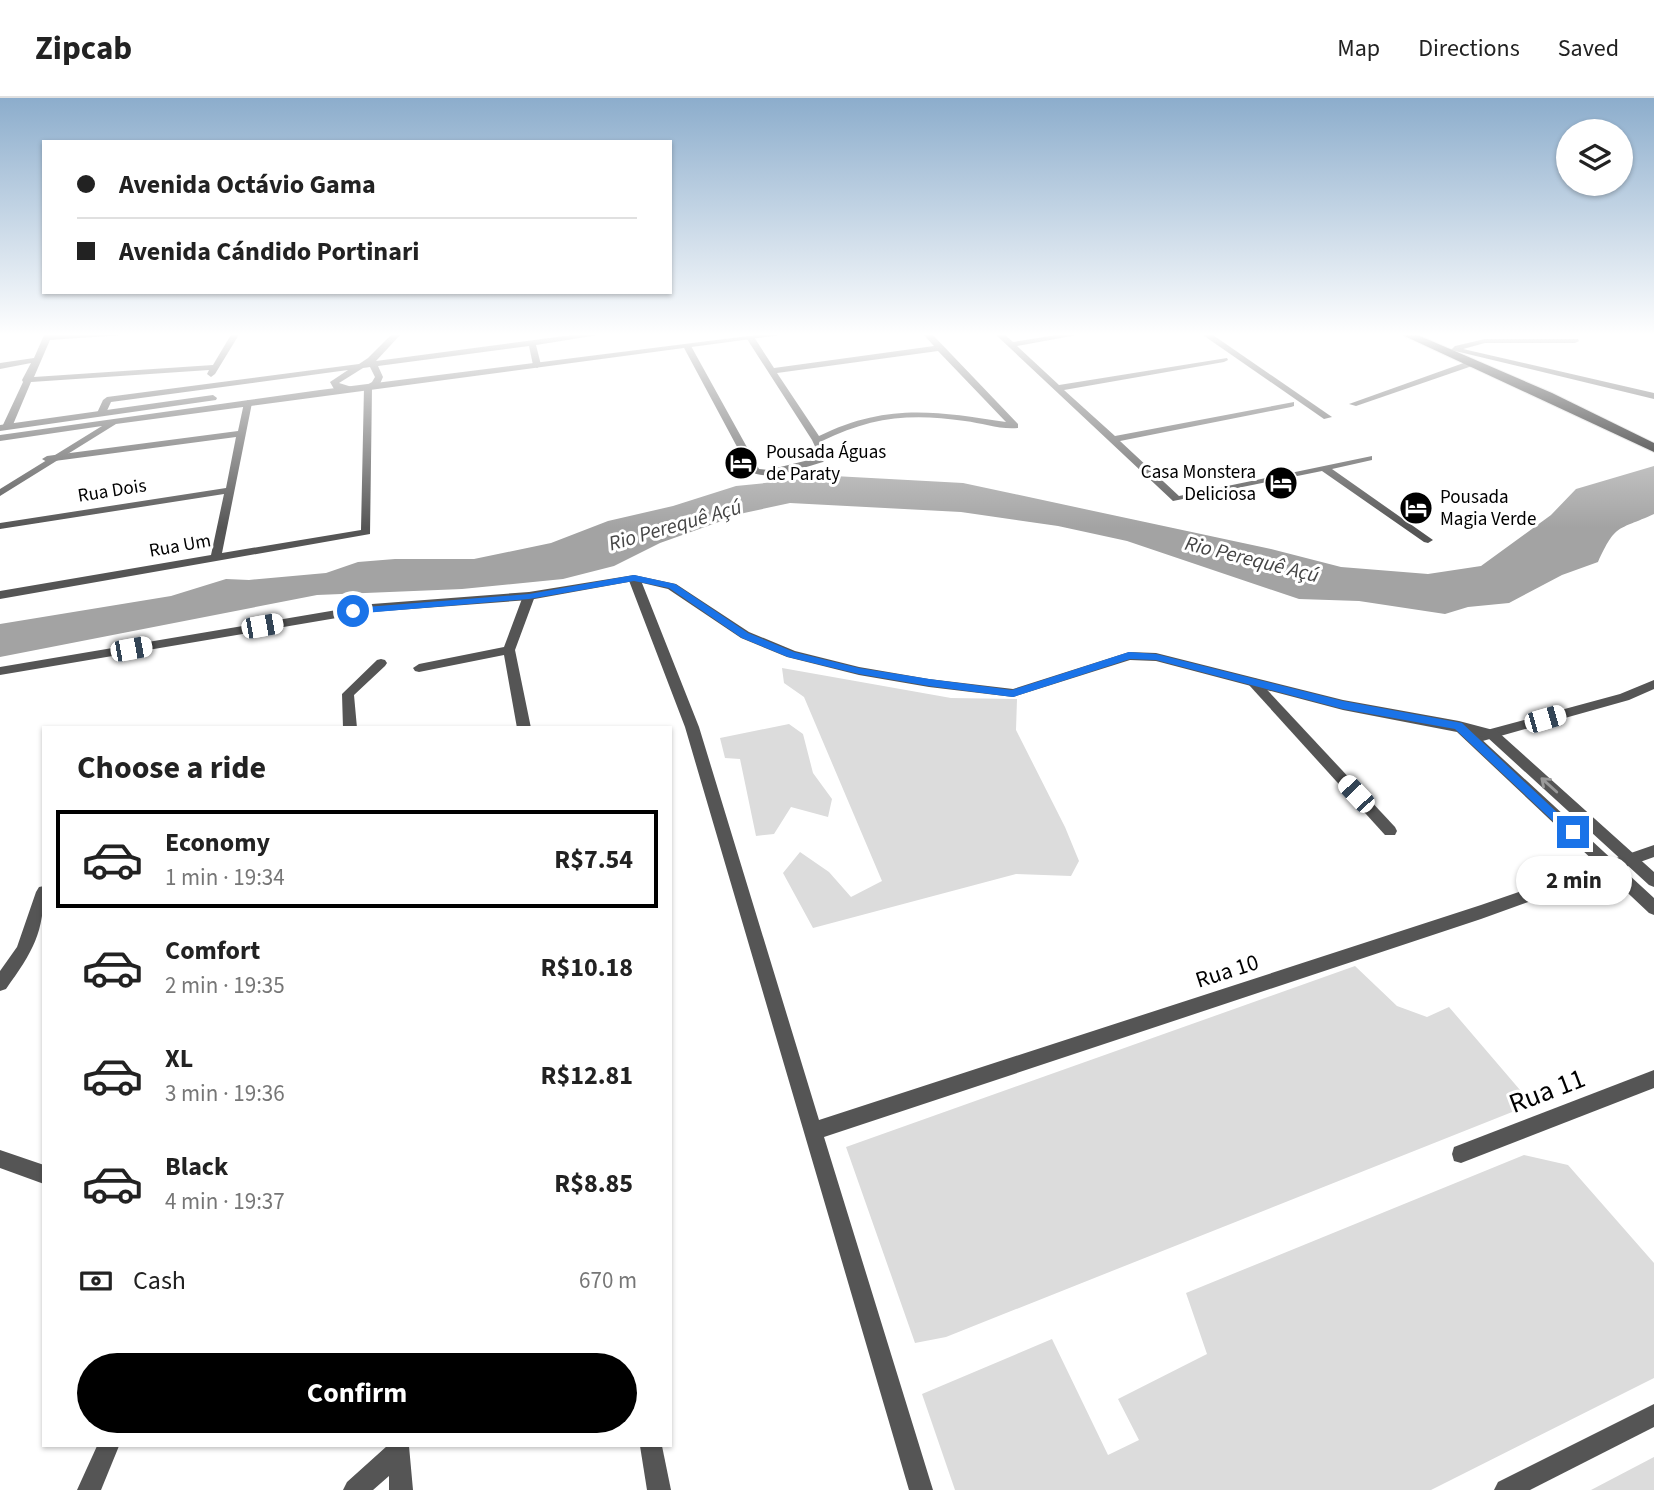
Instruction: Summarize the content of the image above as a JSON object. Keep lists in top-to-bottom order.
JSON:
{
  "streets": {
    "street": [
      "Rua Dois",
      "Rua Um",
      "Rua 10",
      "Rua 11"
    ]
  },
  "water": ["Rio Perequê Açú"],
  "places": {
    "hotel": ["Pousada Águas de Paraty", "Casa Monstera Deliciosa", "Pousada Magia Verde"]
  },
  "page": {
    "header": "Zipcab",
    "nav": ["Map", "Directions", "Saved"],
    "banner": ["Avenida Octávio Gama", "Avenida Cándido Portinari"],
    "heading": "Choose a ride",
    "list": [
      {
        "name": "Economy",
        "note": "1 min · 19:34",
        "value": "R$7.54"
      },
      {
        "name": "Comfort",
        "note": "2 min · 19:35",
        "value": "R$10.18"
      },
      {
        "name": "XL",
        "note": "3 min · 19:36",
        "value": "R$12.81"
      },
      {
        "name": "Black",
        "note": "4 min · 19:37",
        "value": "R$8.85"
      }
    ],
    "bubble": "2 min",
    "pay": ["Cash", "670 m"],
    "buttons": "Confirm"
  }
}
